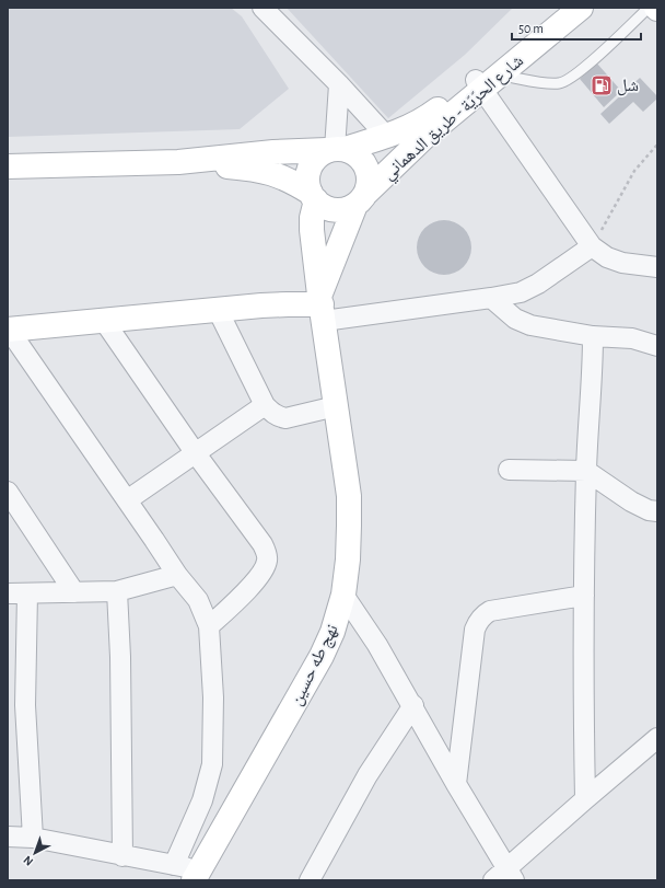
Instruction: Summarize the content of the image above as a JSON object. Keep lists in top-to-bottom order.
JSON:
{
  "streets": {
    "main road": ["شارع الحرّيّة - طريق الدهماني", "نهج طه حسين"]
  },
  "crossings": [
    ["شارع الحرّيّة - طريق الدهماني", "نهج طه حسين"]
  ],
  "places": {
    "fuel station": ["شل"]
  },
  "scale_bar": "50 m",
  "north": "bottom left"
}
